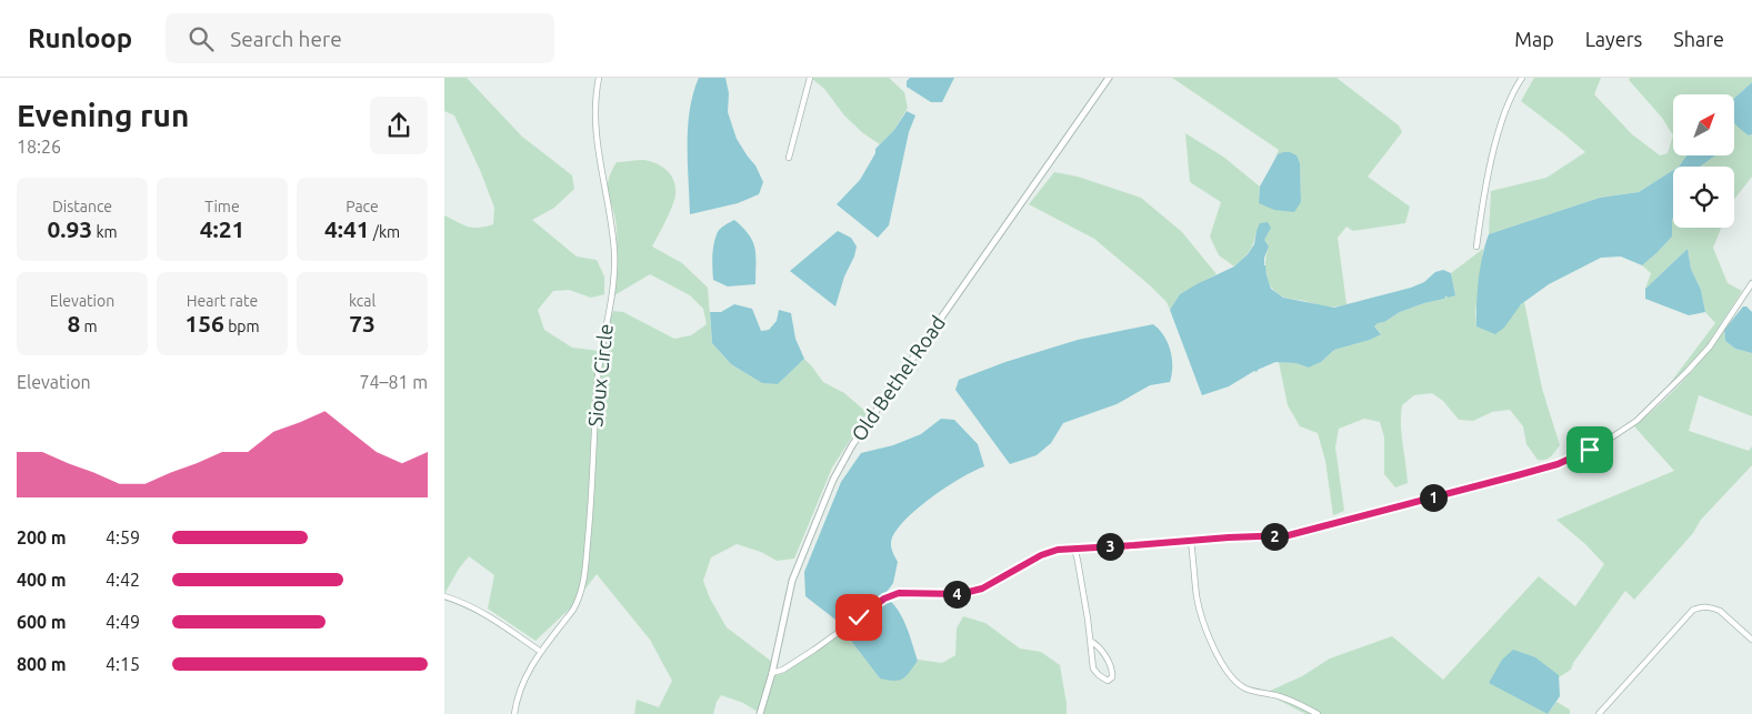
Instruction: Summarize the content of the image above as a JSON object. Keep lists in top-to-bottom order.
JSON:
{
  "streets": {
    "street": ["Sioux Circle", "Old Bethel Road"]
  },
  "north": "top right",
  "page": {
    "header": "Runloop",
    "search": "Search here",
    "nav": ["Map", "Layers", "Share"],
    "heading": ["Evening run", "18:26"],
    "stats": [
      ["Distance", "0.93 km"],
      ["Time", "4:21"],
      ["Pace", "4:41 /km"],
      ["Elevation", "8 m"],
      ["Heart rate", "156 bpm"],
      ["kcal", "73"]
    ],
    "chart": ["Elevation", "74–81 m"],
    "pins": [
      "1",
      "2",
      "3",
      "4"
    ],
    "list": [
      {
        "name": "200 m",
        "note": "4:59"
      },
      {
        "name": "400 m",
        "note": "4:42"
      },
      {
        "name": "600 m",
        "note": "4:49"
      },
      {
        "name": "800 m",
        "note": "4:15"
      }
    ]
  }
}
